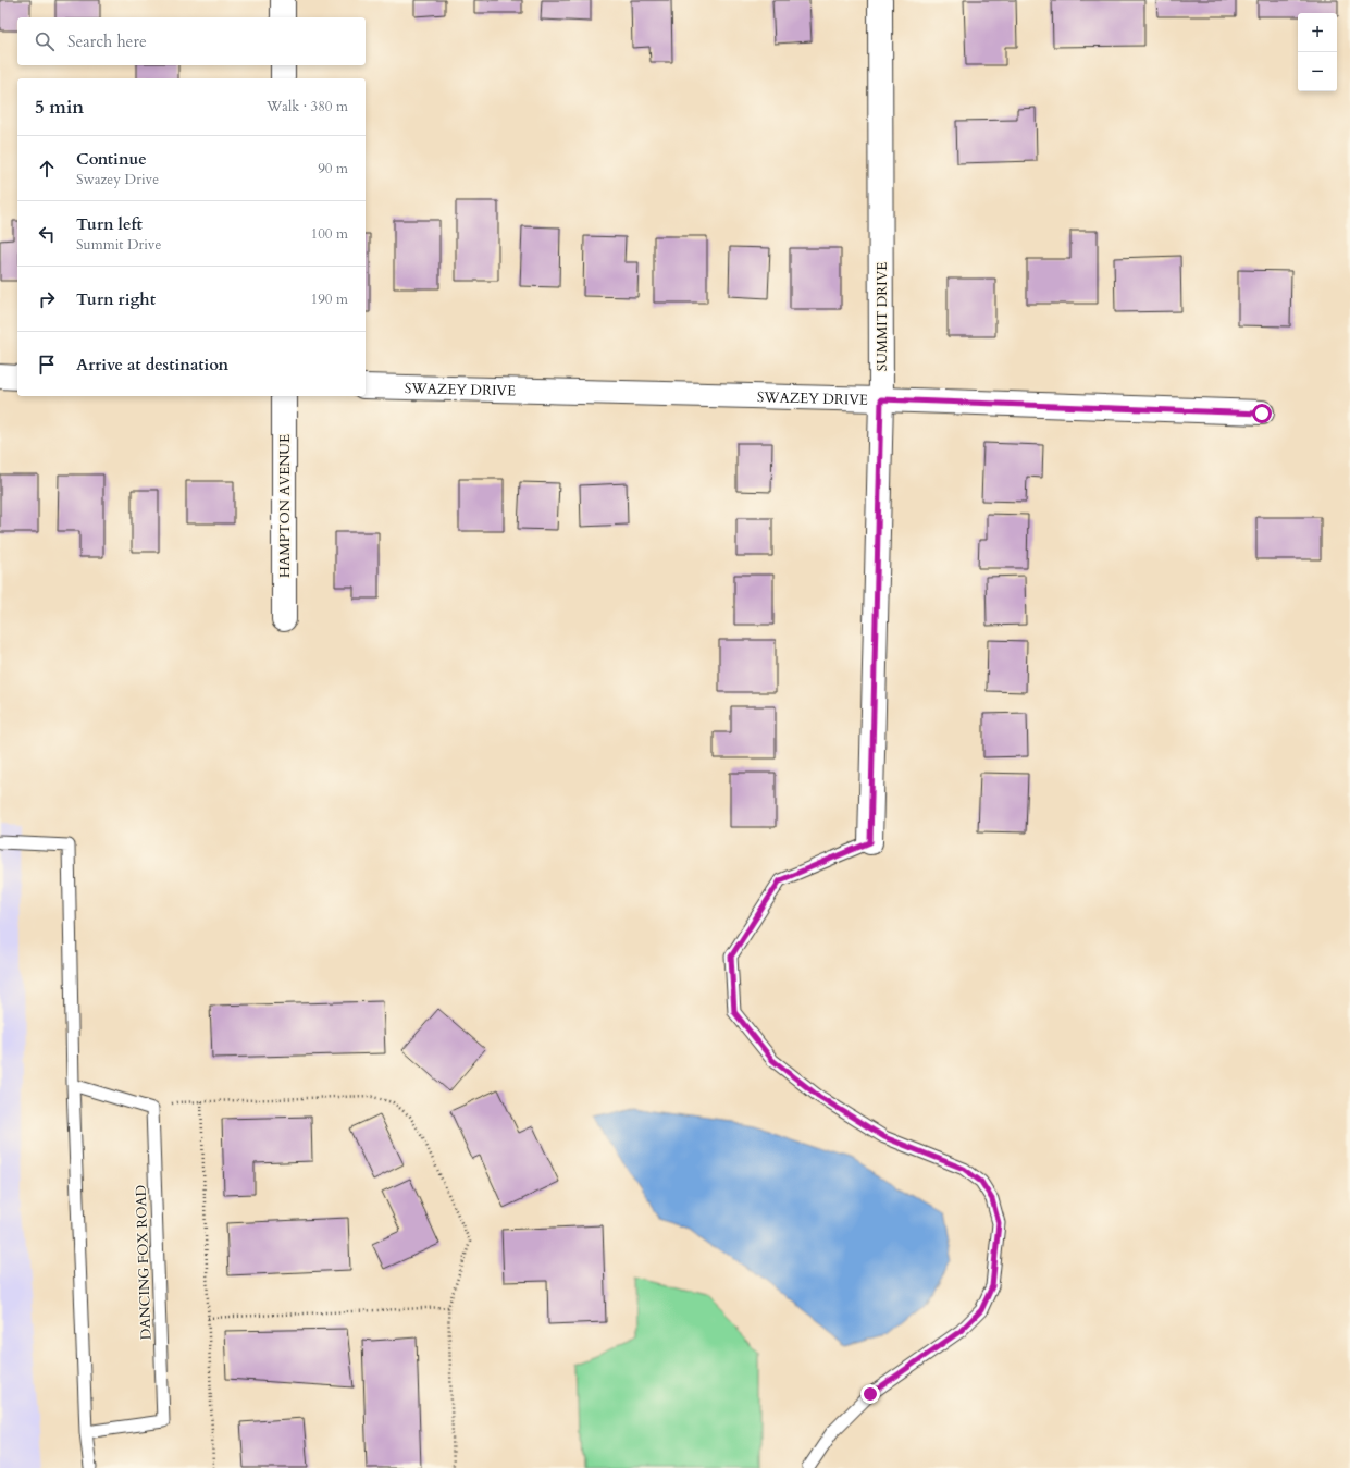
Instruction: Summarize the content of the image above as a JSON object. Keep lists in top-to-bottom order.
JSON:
{
  "streets": {
    "street": ["SUMMIT DRIVE", "SWAZEY DRIVE", "HAMPTON AVENUE"],
    "lane": ["DANCING FOX ROAD"]
  },
  "crossings": [
    ["SUMMIT DRIVE", "SWAZEY DRIVE"]
  ],
  "page": {
    "map_buttons": ["+", "−"],
    "search": "Search here",
    "heading": ["5 min", "Walk · 380 m"],
    "list": [
      ["Continue", "Swazey Drive", "90 m"],
      ["Turn left", "Summit Drive", "100 m"],
      ["Turn right", "190 m"],
      "Arrive at destination"
    ]
  }
}
